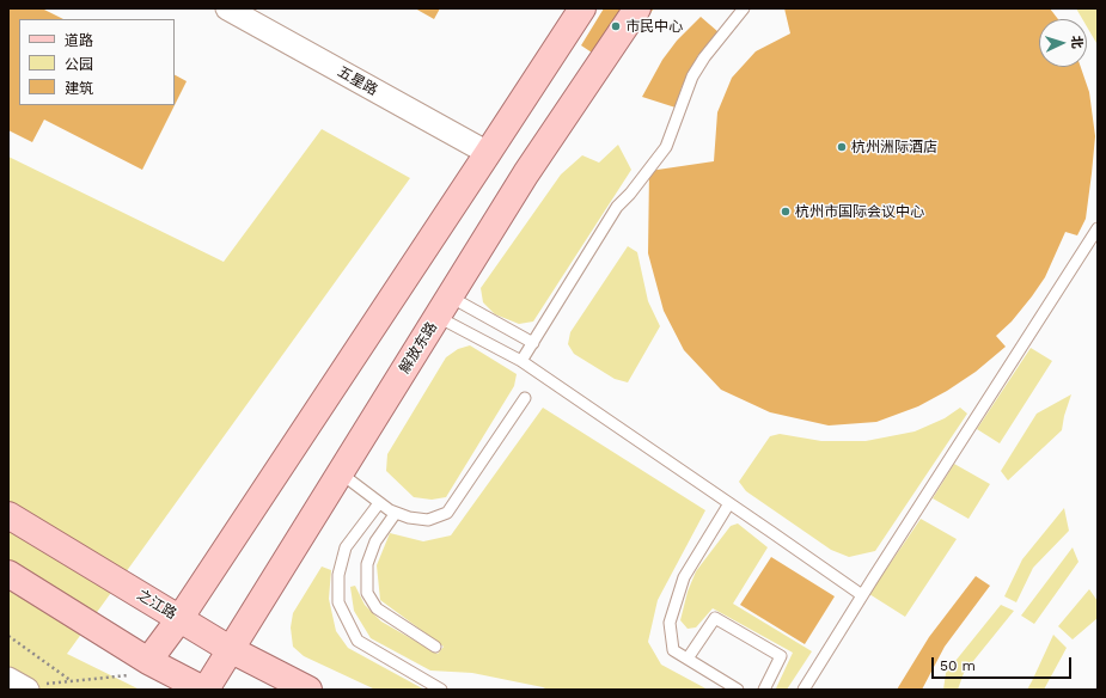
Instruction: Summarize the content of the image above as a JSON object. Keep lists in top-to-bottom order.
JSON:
{
  "streets": {
    "main road": ["解放东路", "之江路"],
    "street": ["五星路"]
  },
  "crossings": [
    ["解放东路", "之江路"]
  ],
  "places": ["市民中心", "杭州洲际酒店", "杭州市国际会议中心"],
  "legend": ["道路", "公园", "建筑"],
  "scale_bar": "50 m",
  "north": "right"
}
